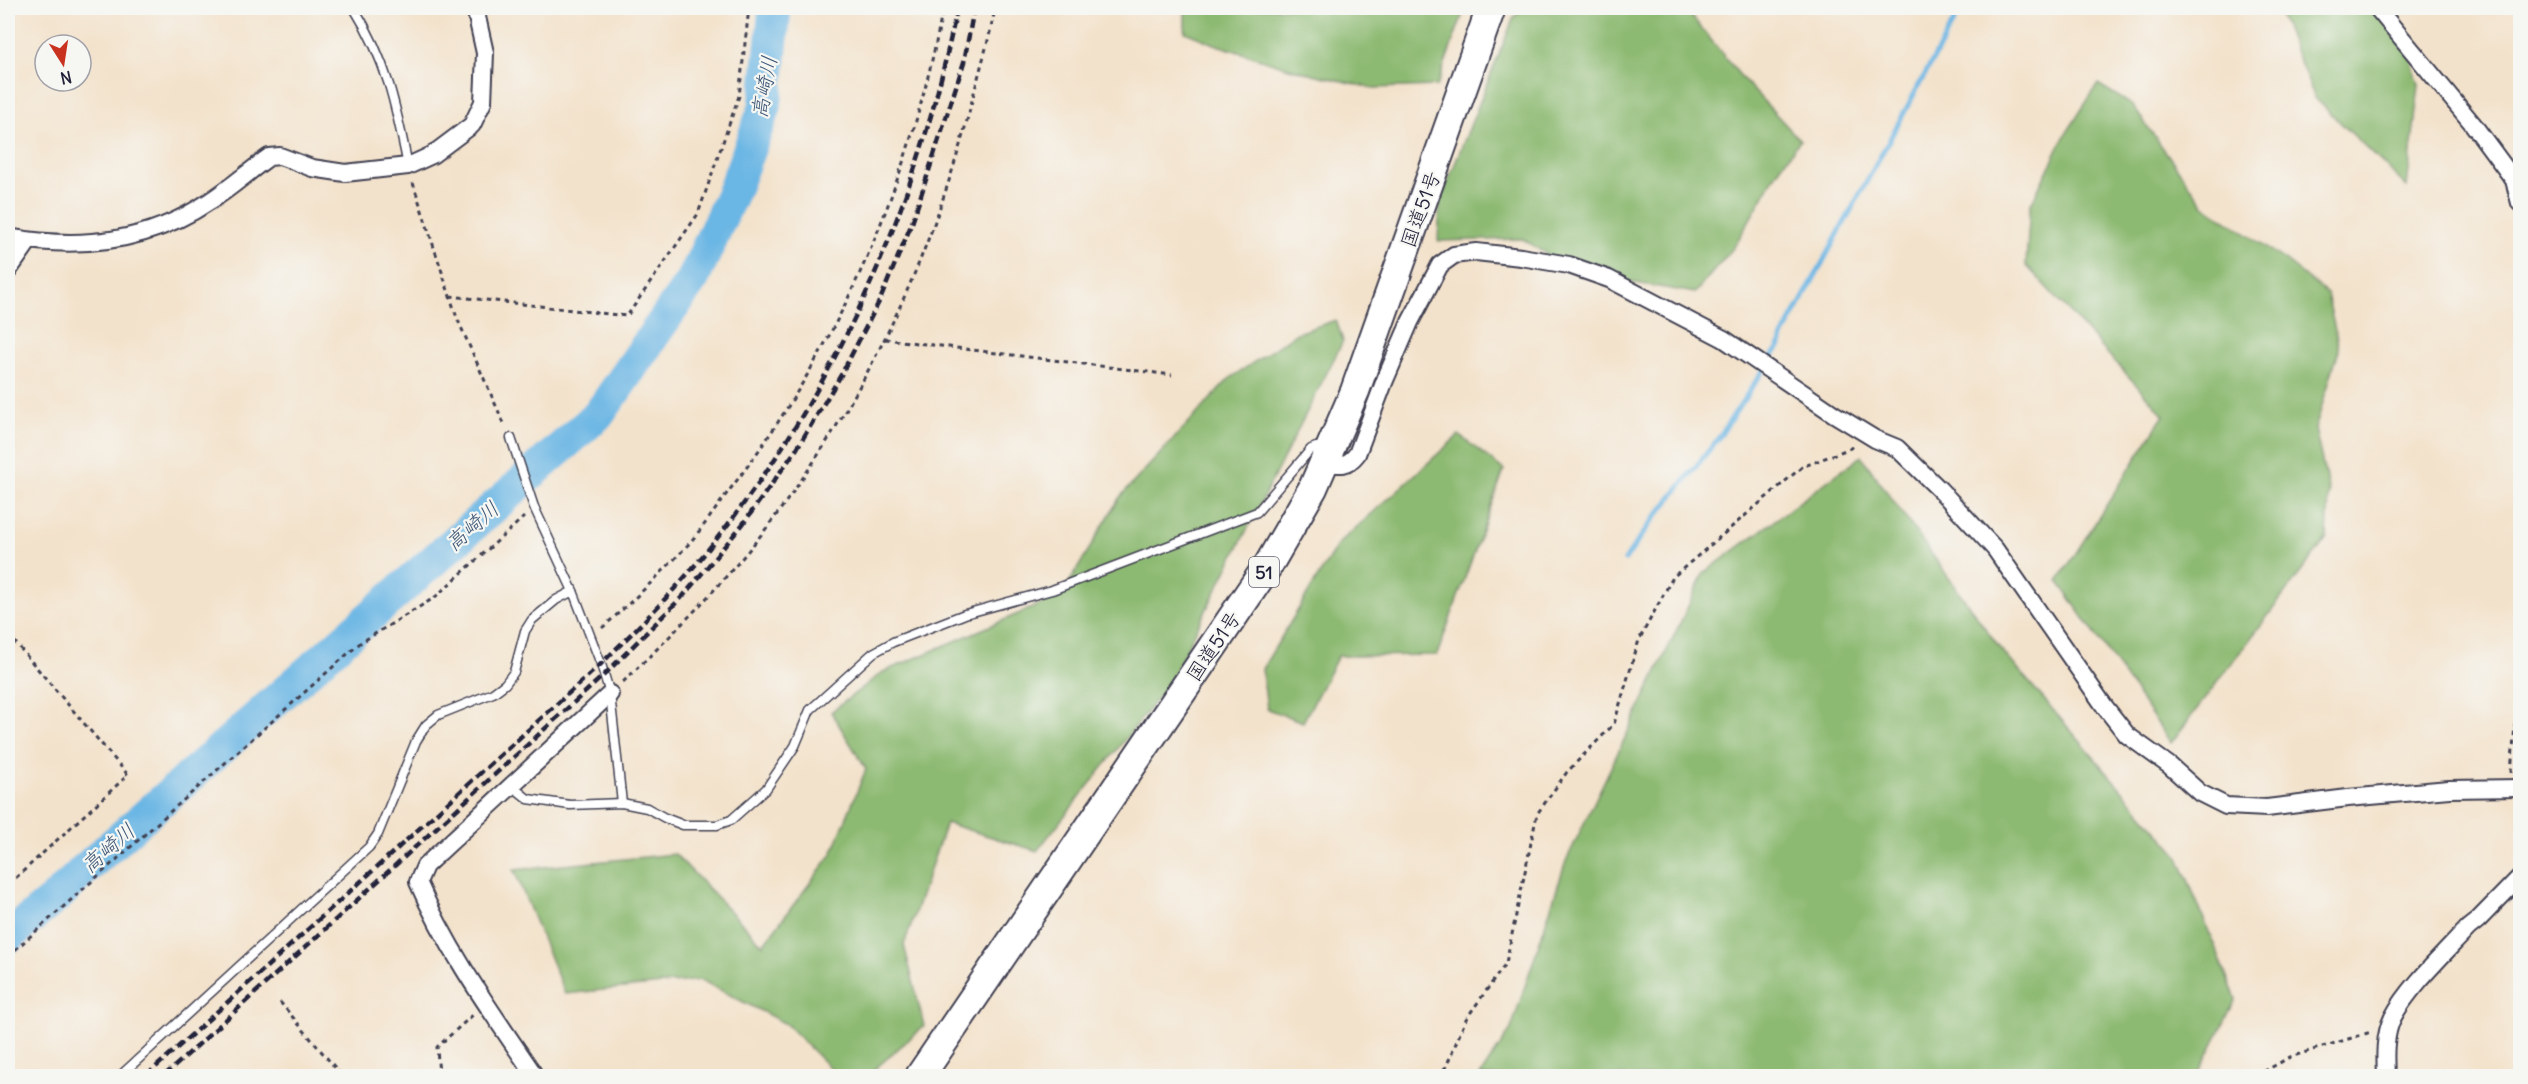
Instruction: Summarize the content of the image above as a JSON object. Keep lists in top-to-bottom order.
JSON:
{
  "streets": {
    "highway": ["国道51号", "51"]
  },
  "water": ["高崎川"],
  "north": "bottom"
}
